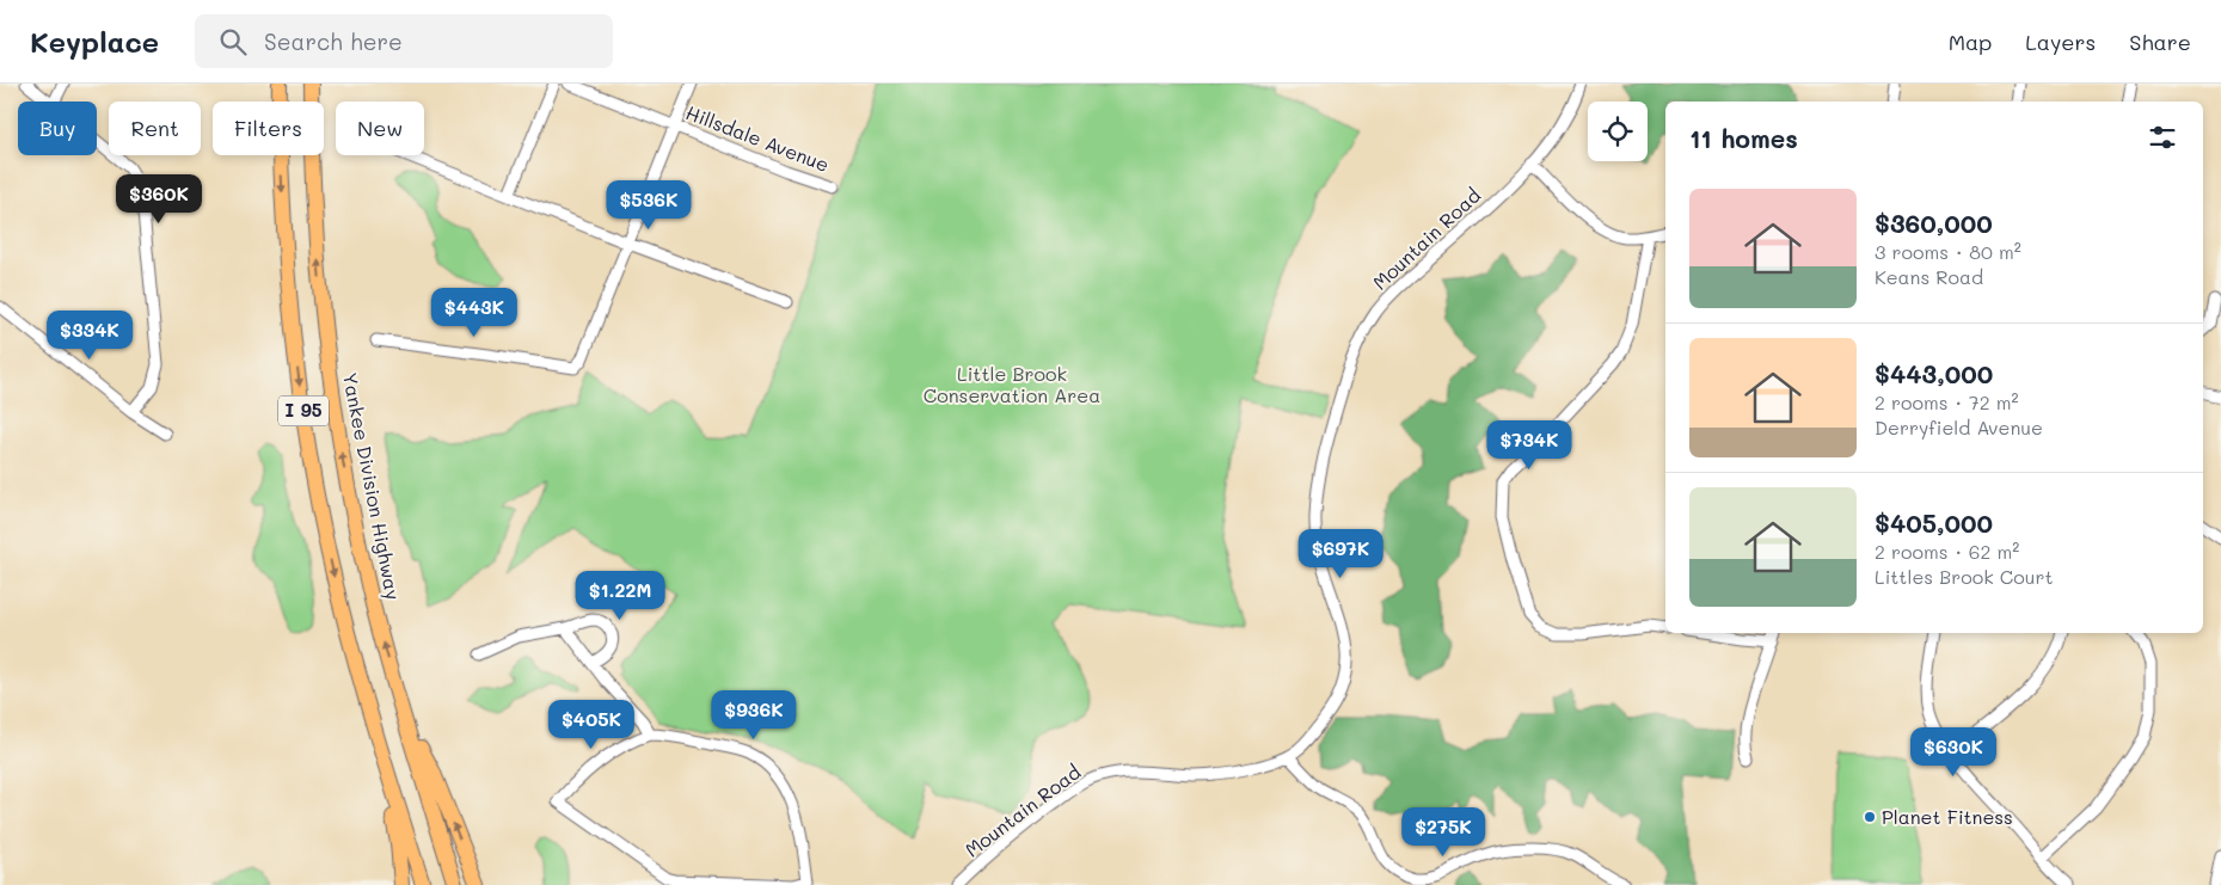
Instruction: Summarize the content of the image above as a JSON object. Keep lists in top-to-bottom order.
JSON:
{
  "streets": {
    "highway": ["I 95", "Yankee Division Highway"],
    "street": ["Hillsdale Avenue", "Mountain Road"]
  },
  "parks": ["Little Brook Conservation Area"],
  "places": ["Planet Fitness"],
  "page": {
    "header": "Keyplace",
    "search": "Search here",
    "nav": ["Map", "Layers", "Share"],
    "chip": [
      "Buy",
      "Rent",
      "Filters",
      "New"
    ],
    "heading": "11 homes",
    "list": [
      {
        "name": "$360,000",
        "note": "3 rooms · 80 m² · Keans Road"
      },
      {
        "name": "$443,000",
        "note": "2 rooms · 72 m² · Derryfield Avenue"
      },
      {
        "name": "$405,000",
        "note": "2 rooms · 62 m² · Littles Brook Court"
      }
    ],
    "price": [
      "$360K",
      "$536K",
      "$443K",
      "$334K",
      "$734K",
      "$697K",
      "$1.22M",
      "$936K",
      "$405K",
      "$630K",
      "$275K"
    ]
  }
}
